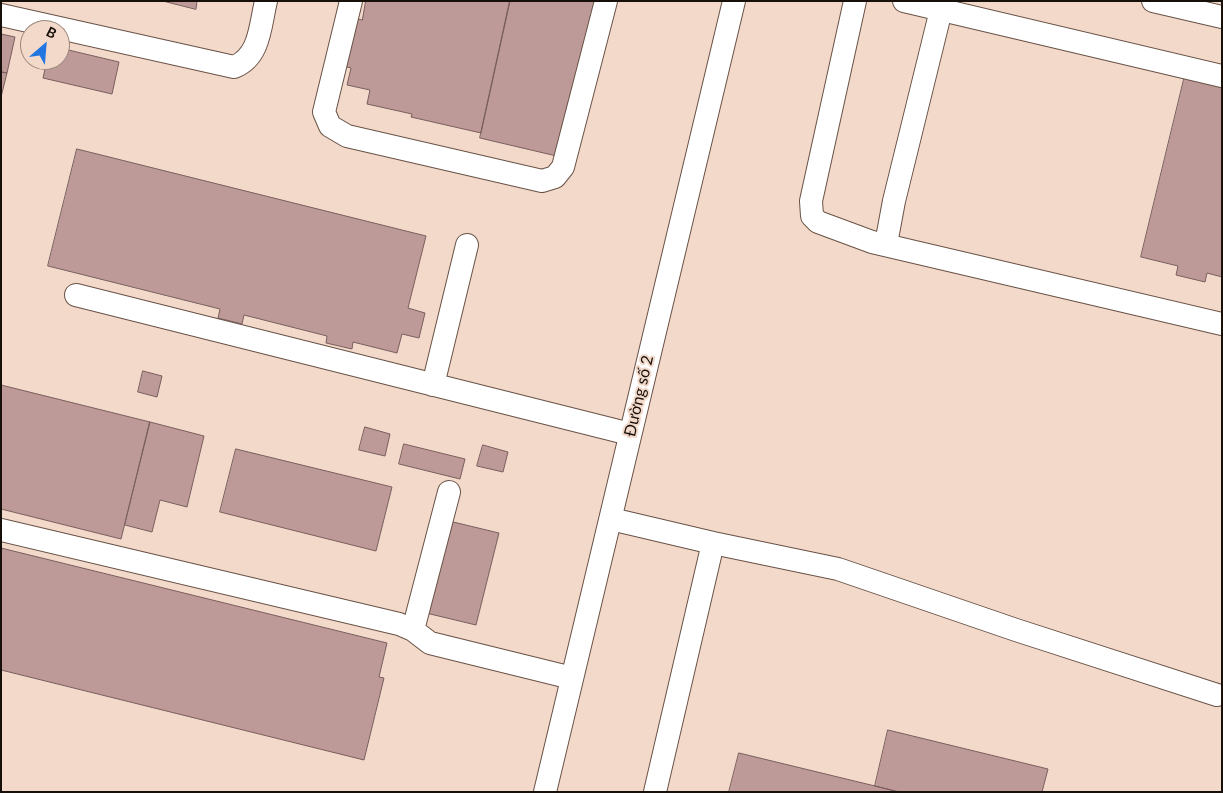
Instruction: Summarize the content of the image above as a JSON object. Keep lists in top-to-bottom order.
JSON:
{
  "streets": {
    "street": ["Đường số 2"]
  },
  "north": "top right"
}
